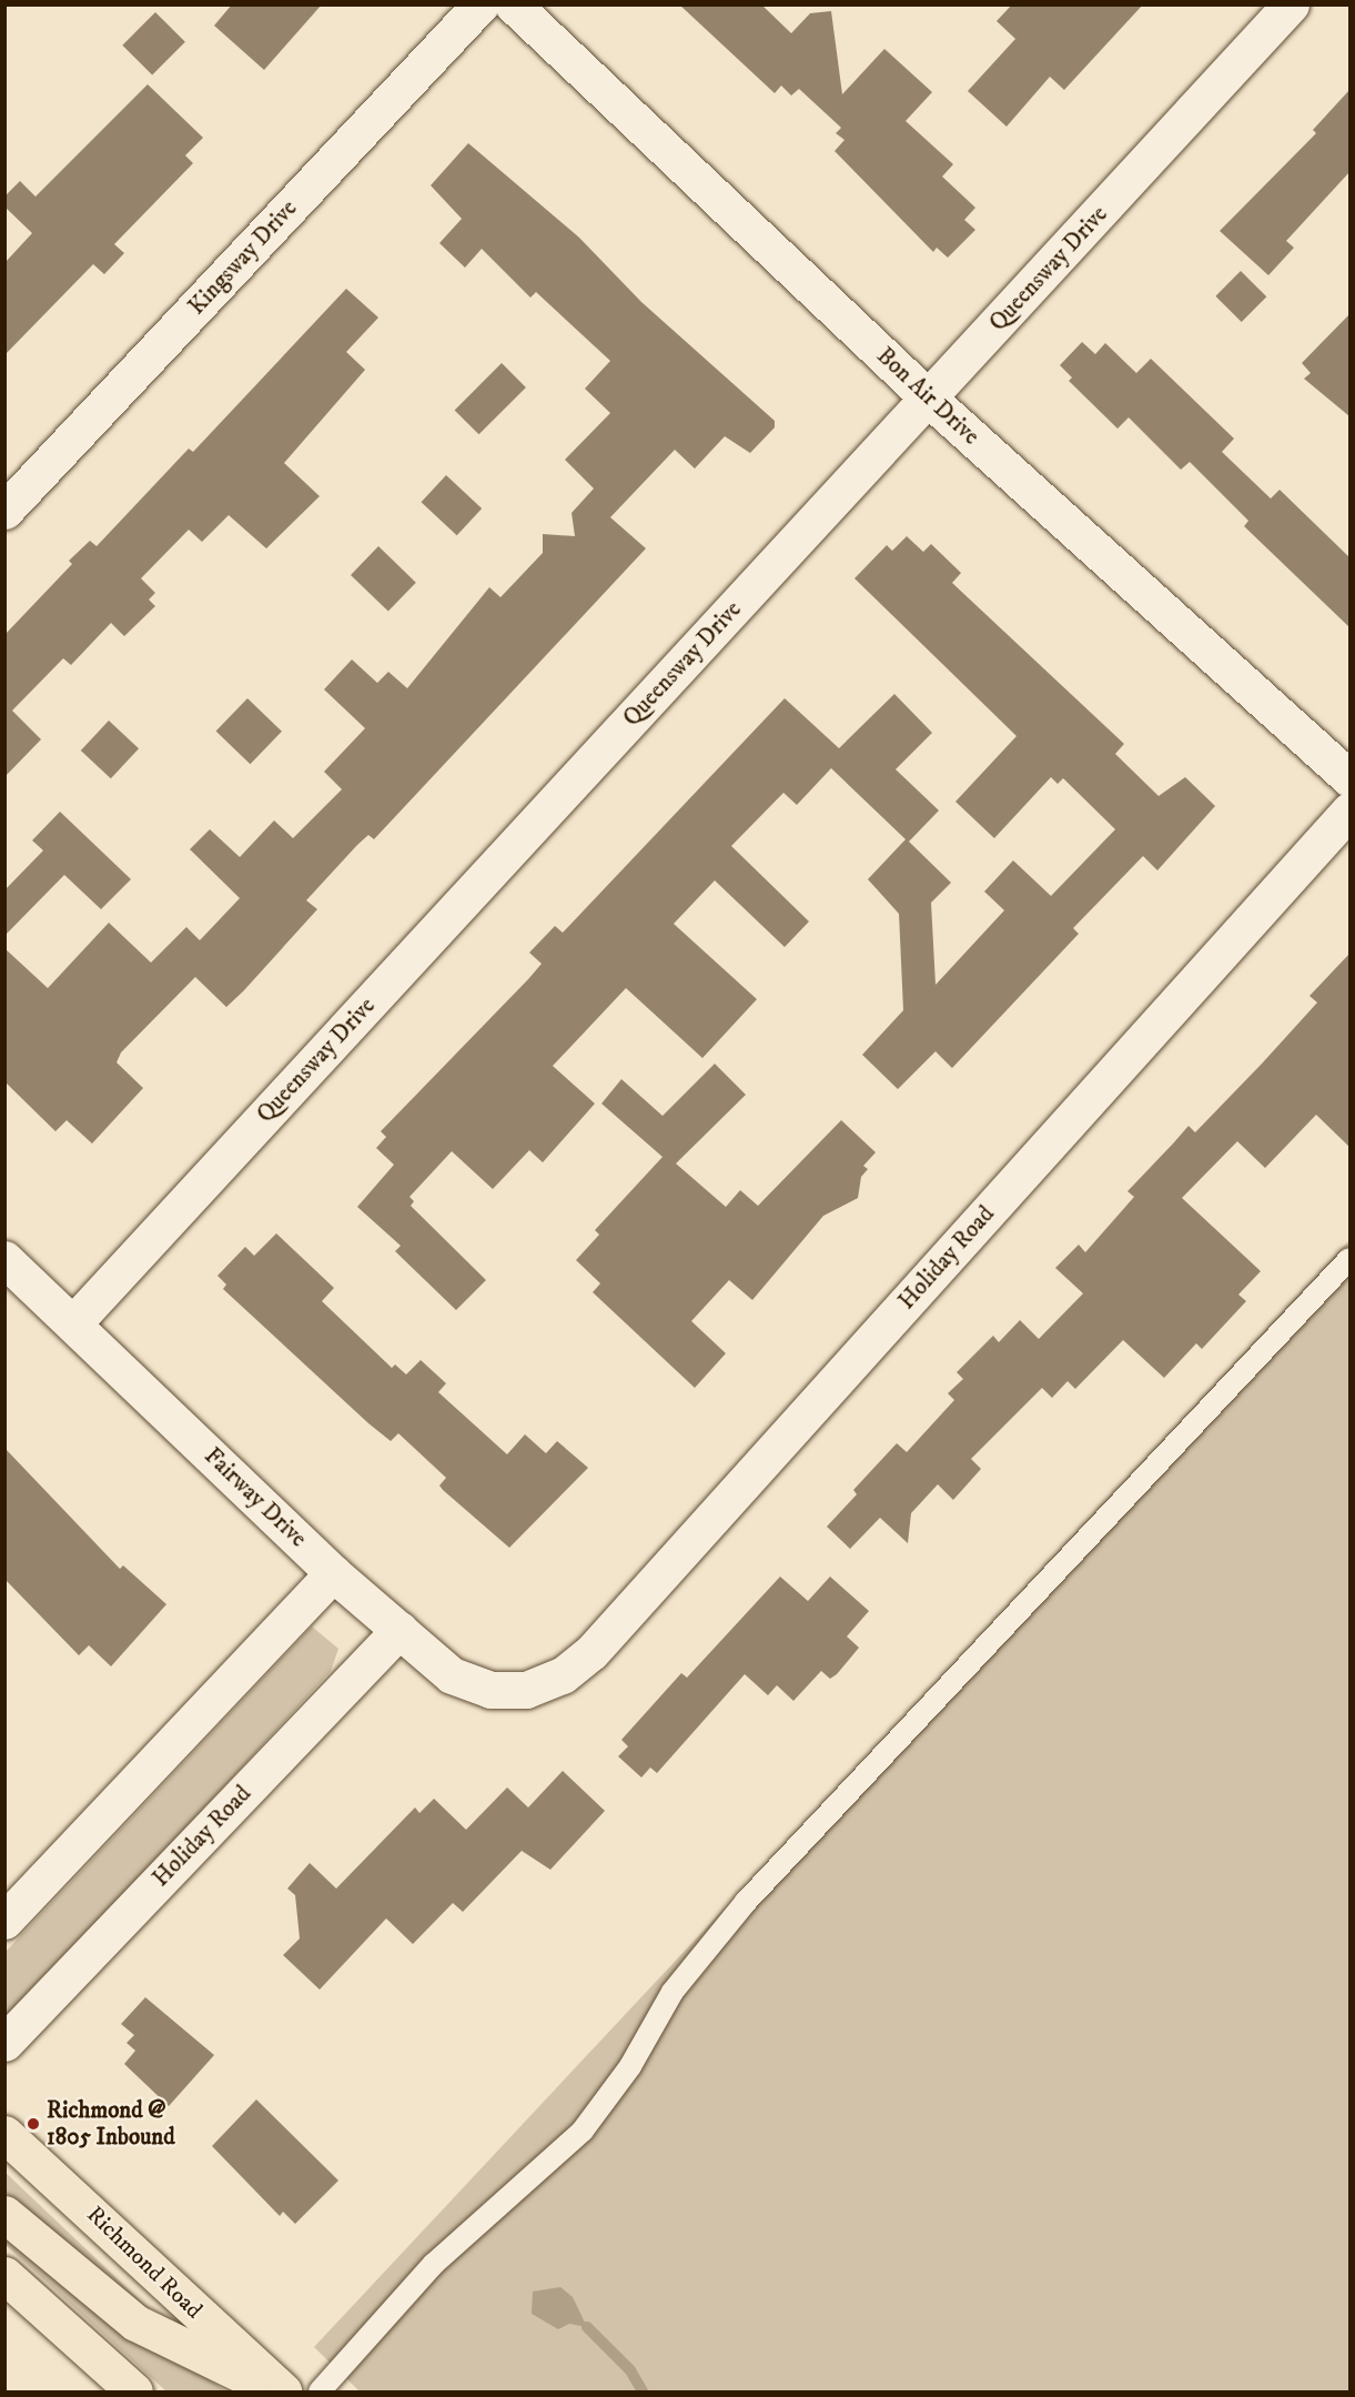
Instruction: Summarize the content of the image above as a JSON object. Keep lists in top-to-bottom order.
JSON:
{
  "streets": {
    "main road": ["Richmond Road"],
    "street": [
      "Kingsway Drive",
      "Queensway Drive",
      "Bon Air Drive",
      "Holiday Road",
      "Fairway Drive"
    ]
  },
  "crossings": [
    ["Queensway Drive", "Bon Air Drive"],
    ["Queensway Drive", "Fairway Drive"],
    ["Holiday Road", "Fairway Drive"]
  ],
  "places": ["Richmond @ 1805 Inbound"]
}
